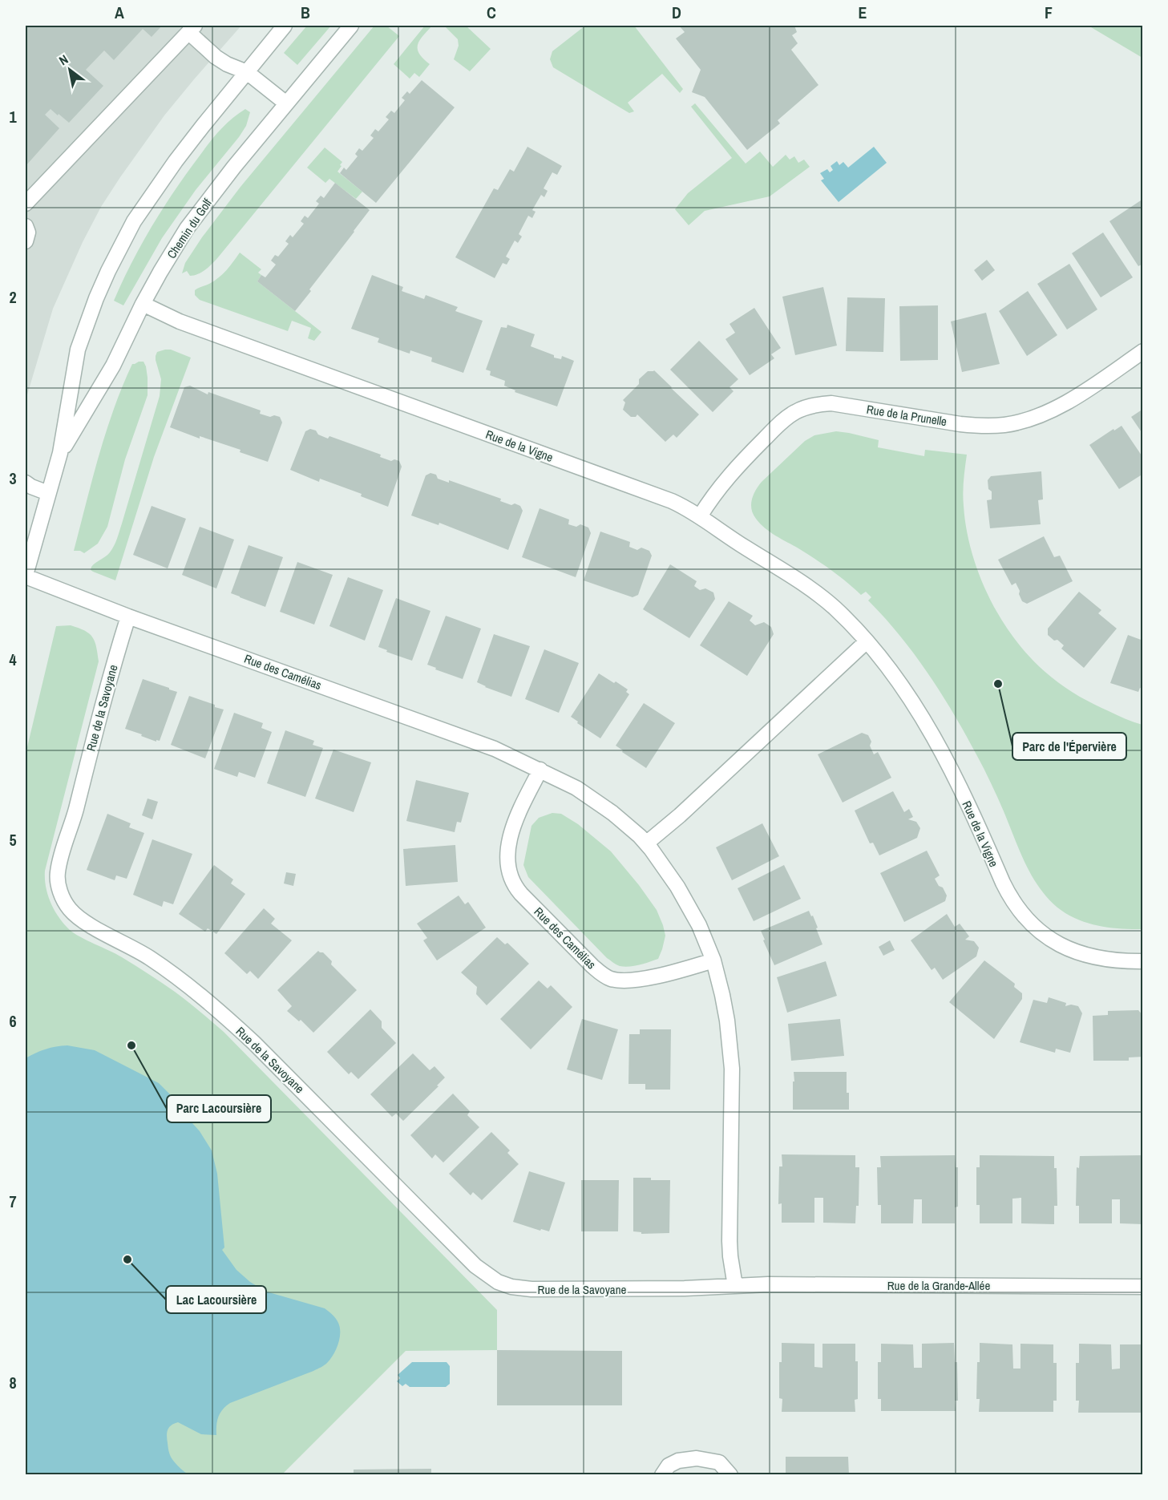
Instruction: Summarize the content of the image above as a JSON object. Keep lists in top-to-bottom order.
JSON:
{
  "streets": {
    "street": [
      "Chemin du Golf",
      "Rue de la Prunelle",
      "Rue de la Vigne",
      "Rue des Camélias",
      "Rue de la Savoyane",
      "Rue de la Grande-Allée"
    ]
  },
  "crossings": [
    ["Chemin du Golf", "Rue de la Vigne"],
    ["Chemin du Golf", "Rue des Camélias"],
    ["Rue de la Prunelle", "Rue de la Vigne"],
    ["Rue des Camélias", "Rue de la Savoyane"],
    ["Rue des Camélias", "Rue de la Grande-Allée"],
    ["Rue de la Savoyane", "Rue de la Grande-Allée"]
  ],
  "places": ["Parc de l'Épervière", "Parc Lacoursière", "Lac Lacoursière"],
  "north": "top left",
  "grid": {
    "columns": [
      "A",
      "B",
      "C",
      "D",
      "E",
      "F"
    ],
    "rows": [
      "1",
      "2",
      "3",
      "4",
      "5",
      "6",
      "7",
      "8"
    ]
  }
}
